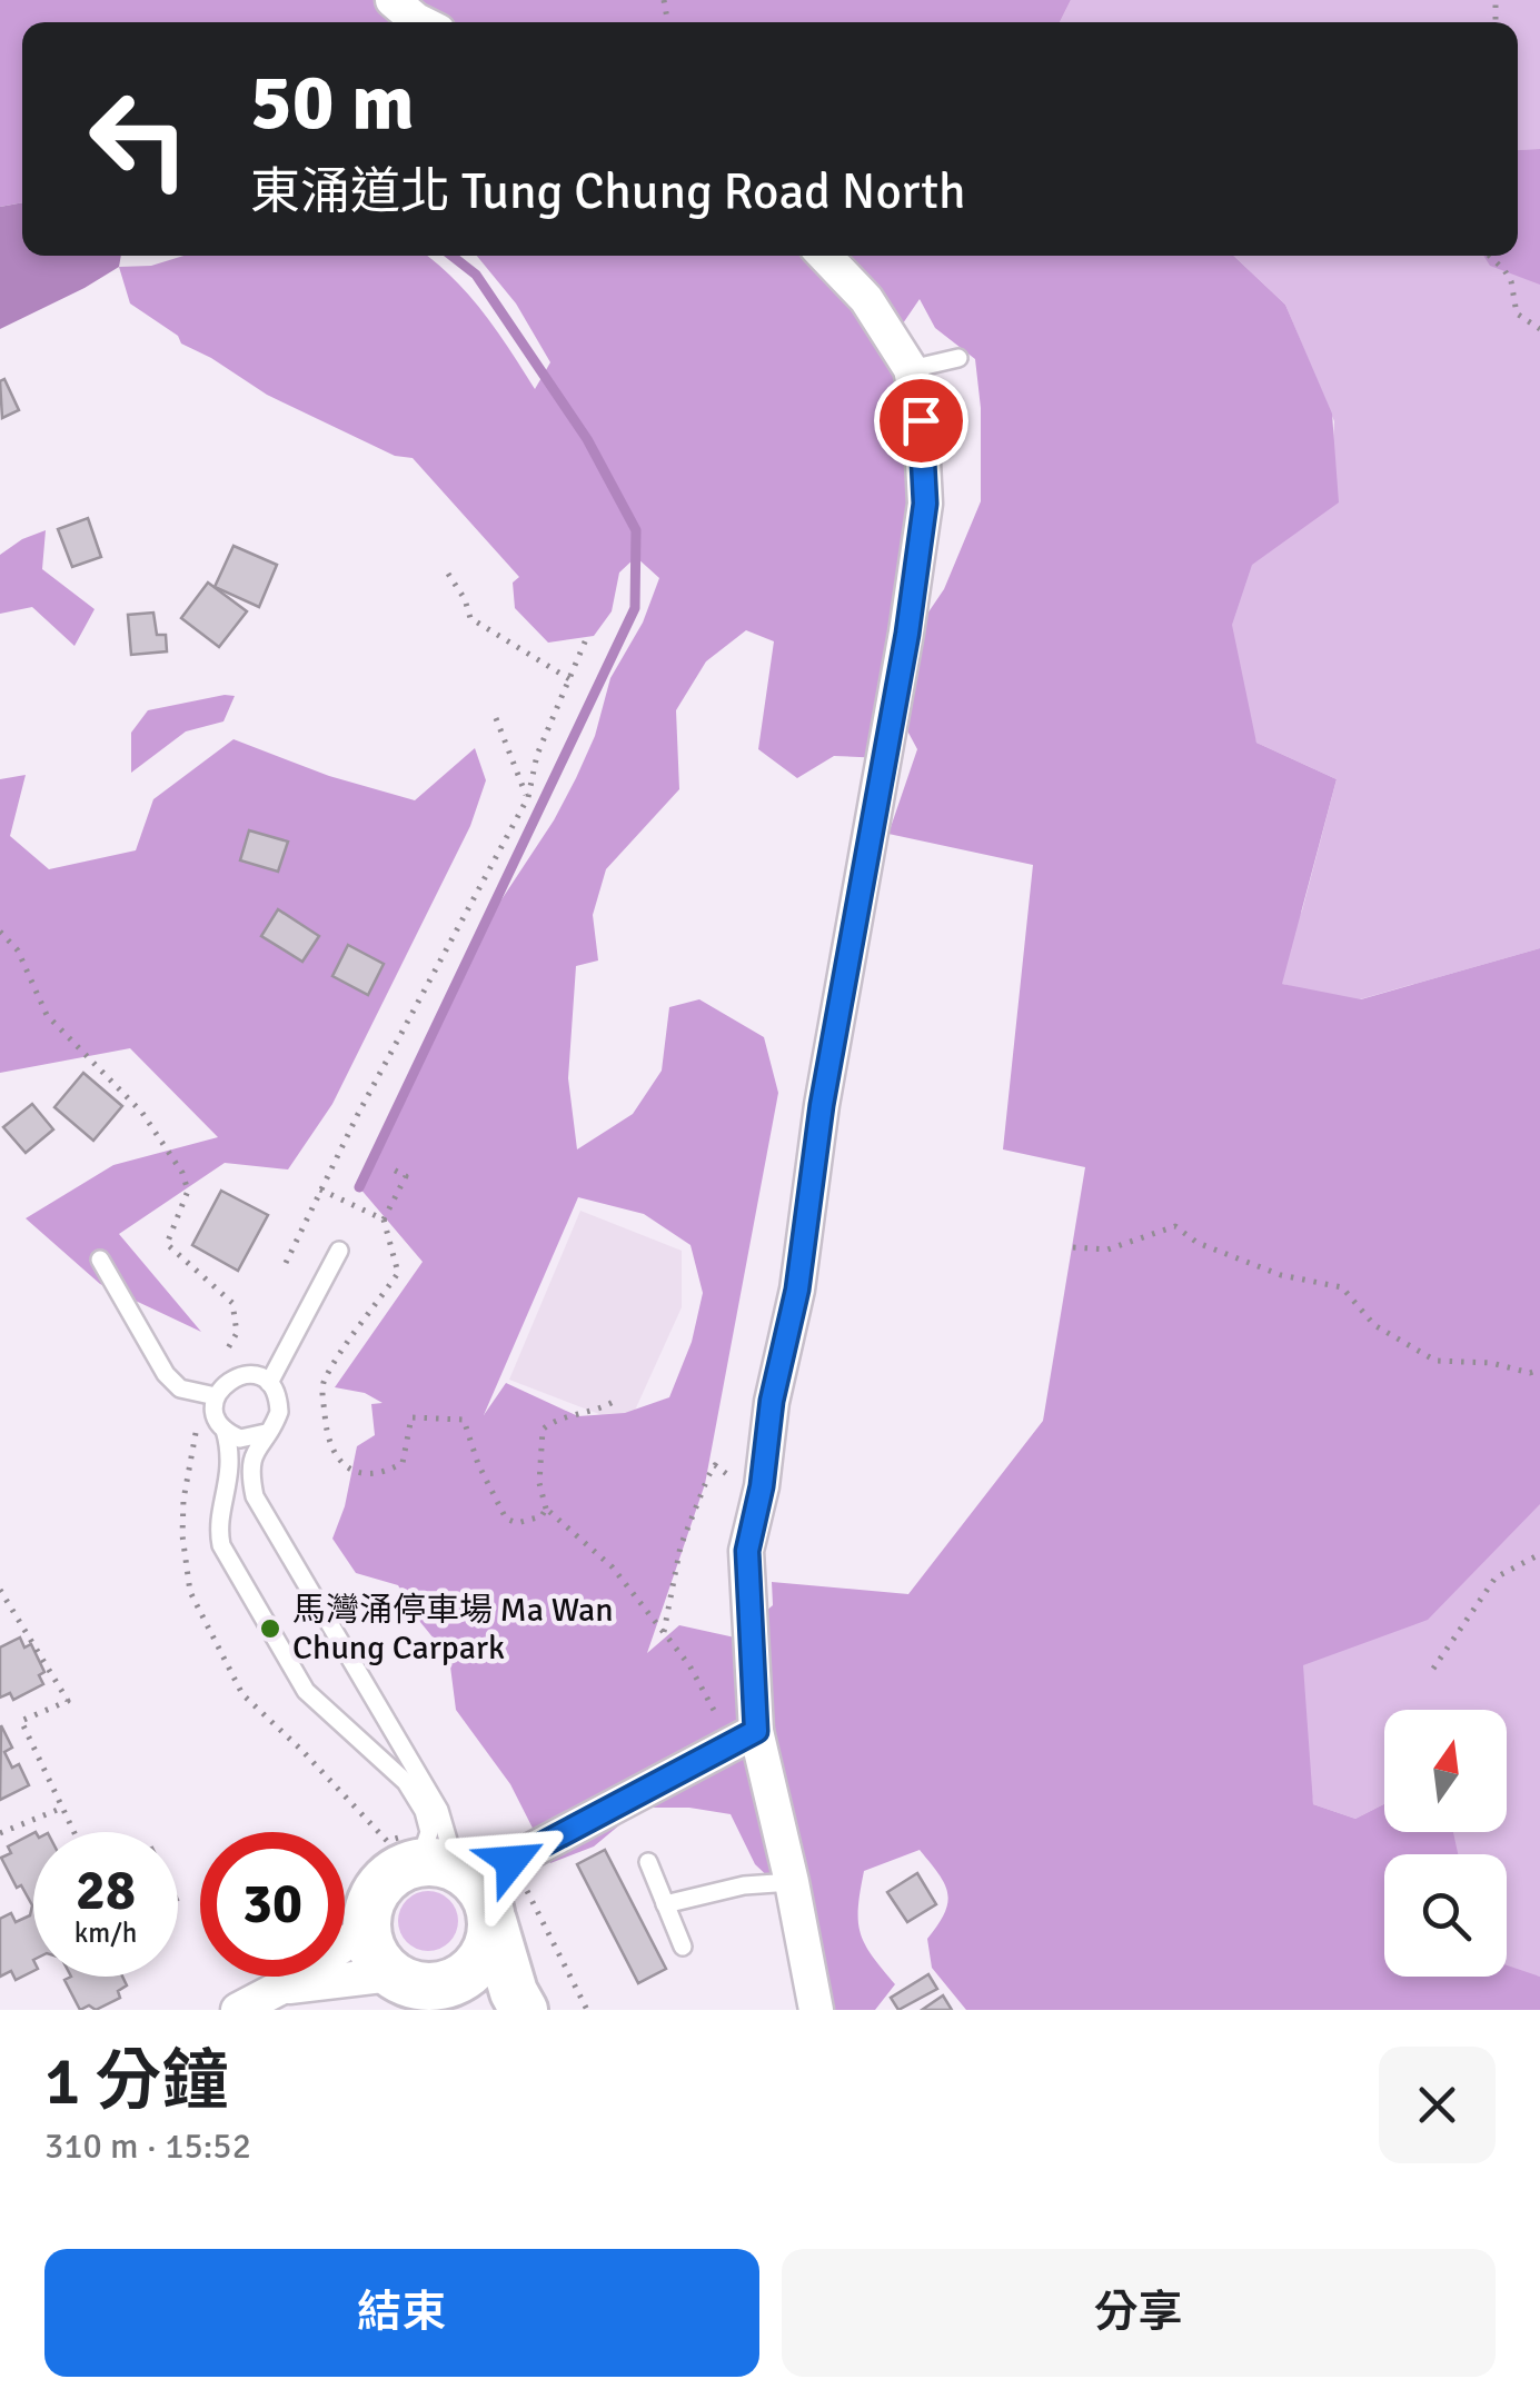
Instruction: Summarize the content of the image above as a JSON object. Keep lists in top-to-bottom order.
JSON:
{
  "places": ["馬灣涌停車場 Ma Wan Chung Carpark"],
  "north": "top",
  "page": {
    "turn": ["50 m", "東涌道北 Tung Chung Road North"],
    "speed": "28 km/h",
    "limit": "30",
    "heading": ["1 分鐘", "310 m · 15:52"],
    "buttons": ["結束", "分享"]
  }
}
